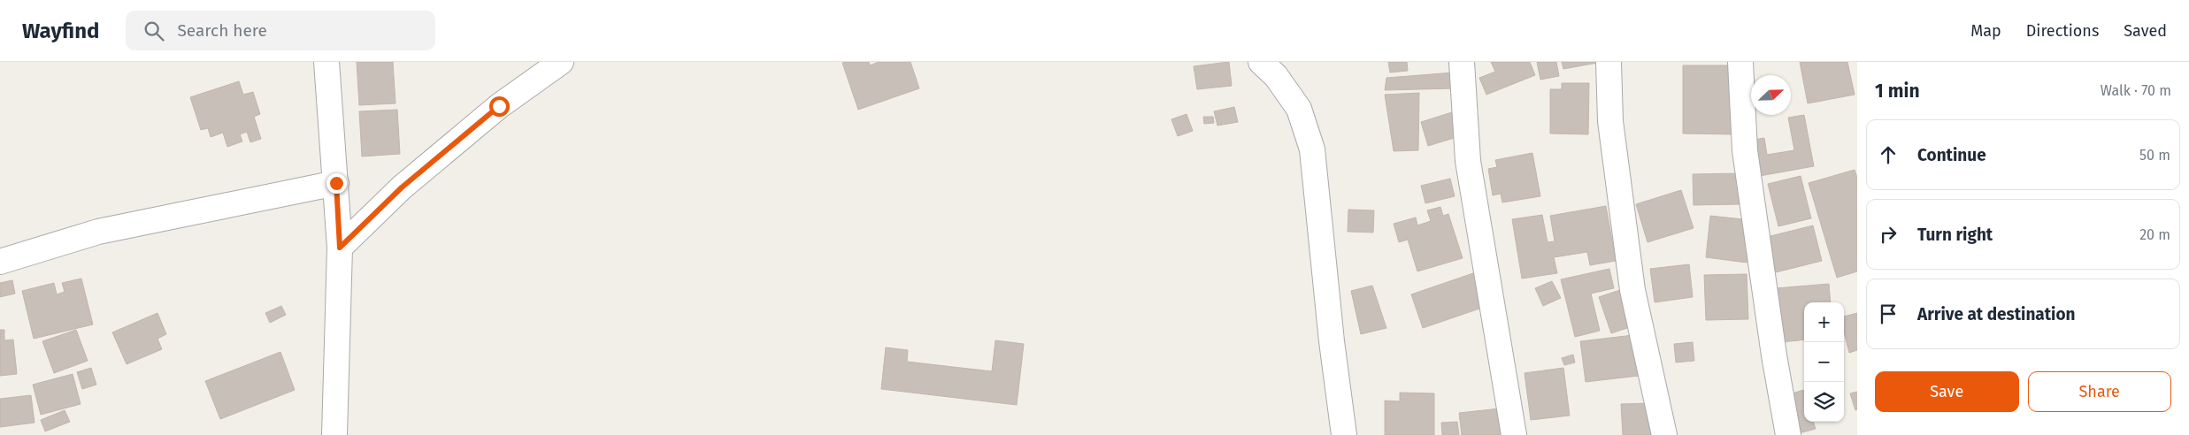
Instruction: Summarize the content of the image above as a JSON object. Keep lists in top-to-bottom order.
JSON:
{
  "north": "top right",
  "page": {
    "header": "Wayfind",
    "search": "Search here",
    "nav": ["Map", "Directions", "Saved"],
    "heading": ["1 min", "Walk · 70 m"],
    "list": [
      ["Continue", "50 m"],
      ["Turn right", "20 m"],
      "Arrive at destination"
    ],
    "map_buttons": ["+", "−"],
    "buttons": ["Save", "Share"]
  }
}
